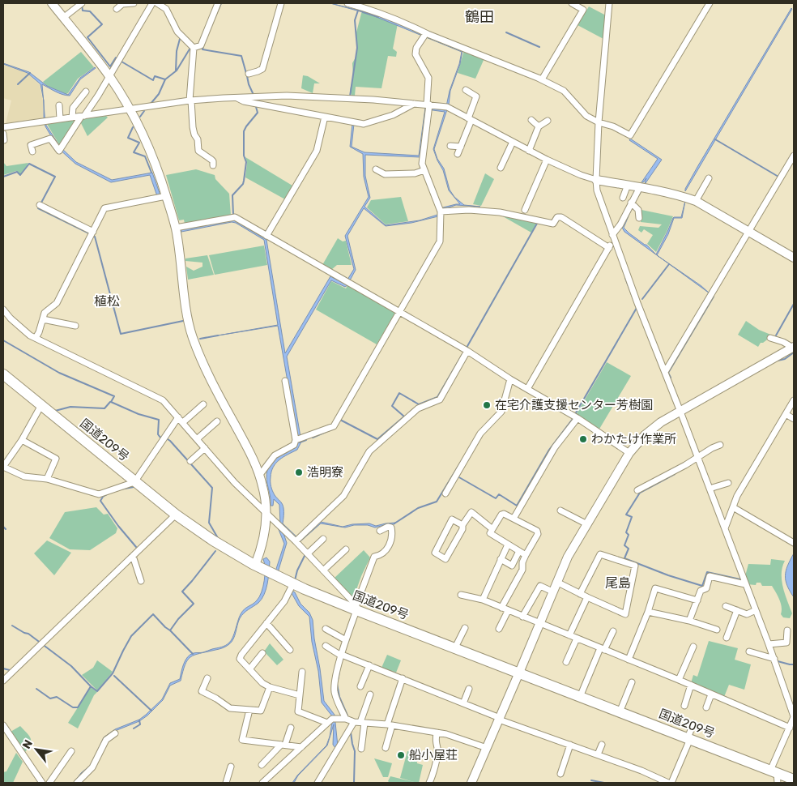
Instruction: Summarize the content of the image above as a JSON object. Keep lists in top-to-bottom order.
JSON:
{
  "streets": {
    "highway": ["国道209号"]
  },
  "districts": ["鶴田", "植松", "尾島"],
  "places": [
    "在宅介護支援センター芳樹園",
    "わかたけ作業所",
    "浩明寮",
    "船小屋荘"
  ],
  "north": "top left"
}
